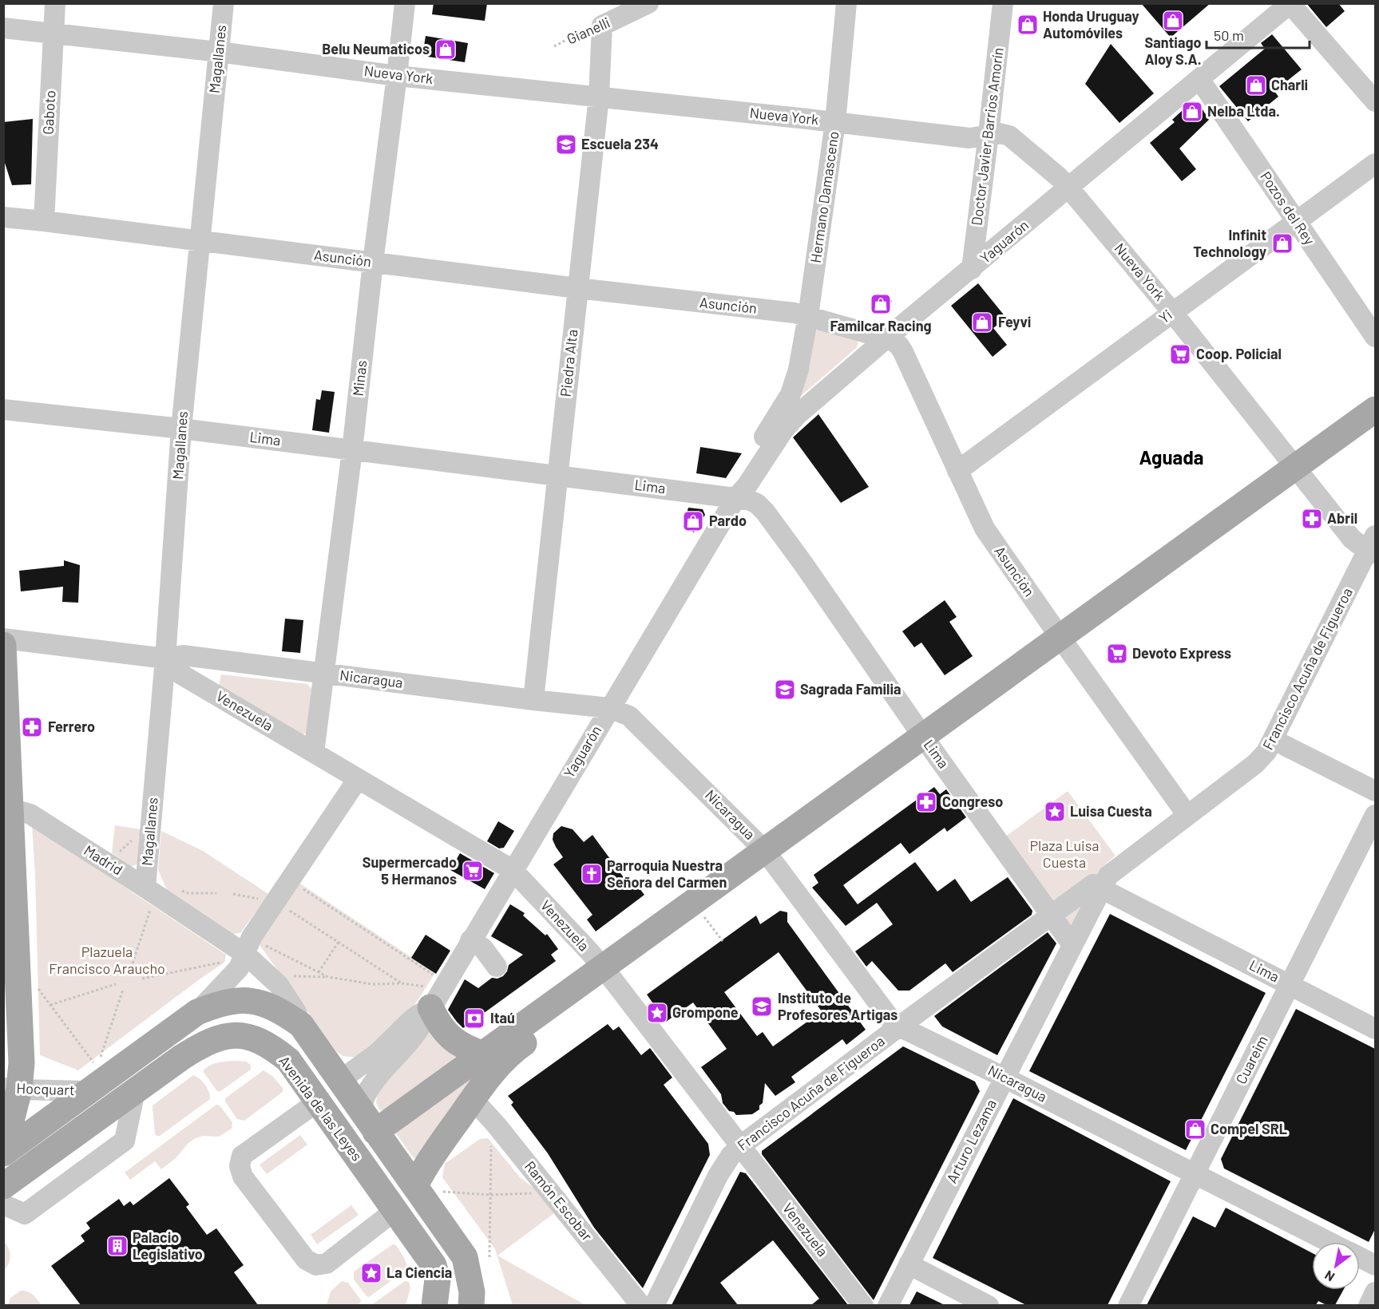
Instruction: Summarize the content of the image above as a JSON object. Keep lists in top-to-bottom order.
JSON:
{
  "streets": {
    "main road": ["Avenida de las Leyes"],
    "street": [
      "Gianelli",
      "Magallanes",
      "Nueva York",
      "Gaboto",
      "Doctor Javier Barrios Amorín",
      "Hermano Damasceno",
      "Pozos del Rey",
      "Yaguarón",
      "Asunción",
      "Yi",
      "Piedra Alta",
      "Minas",
      "Lima",
      "Francisco Acuña de Figueroa",
      "Nicaragua",
      "Venezuela",
      "Madrid",
      "Cuareim",
      "Hocquart",
      "Arturo Lezama",
      "Ramón Escobar"
    ]
  },
  "crossings": [
    ["Gianelli", "Piedra Alta"],
    ["Magallanes", "Nueva York"],
    ["Magallanes", "Asunción"],
    ["Magallanes", "Lima"],
    ["Magallanes", "Nicaragua"],
    ["Magallanes", "Venezuela"],
    ["Magallanes", "Madrid"],
    ["Nueva York", "Gaboto"],
    ["Nueva York", "Doctor Javier Barrios Amorín"],
    ["Nueva York", "Hermano Damasceno"],
    ["Nueva York", "Yaguarón"],
    ["Nueva York", "Yi"],
    ["Nueva York", "Piedra Alta"],
    ["Nueva York", "Minas"],
    ["Nueva York", "Francisco Acuña de Figueroa"],
    ["Gaboto", "Asunción"],
    ["Doctor Javier Barrios Amorín", "Yaguarón"],
    ["Hermano Damasceno", "Yaguarón"],
    ["Hermano Damasceno", "Asunción"],
    ["Pozos del Rey", "Yaguarón"],
    ["Pozos del Rey", "Yi"],
    ["Yaguarón", "Asunción"],
    ["Yaguarón", "Lima"],
    ["Yaguarón", "Nicaragua"],
    ["Yaguarón", "Venezuela"],
    ["Asunción", "Yi"],
    ["Asunción", "Piedra Alta"],
    ["Asunción", "Minas"],
    ["Asunción", "Francisco Acuña de Figueroa"],
    ["Piedra Alta", "Lima"],
    ["Piedra Alta", "Nicaragua"],
    ["Minas", "Lima"],
    ["Minas", "Nicaragua"],
    ["Minas", "Venezuela"],
    ["Lima", "Francisco Acuña de Figueroa"],
    ["Lima", "Cuareim"],
    ["Lima", "Arturo Lezama"],
    ["Francisco Acuña de Figueroa", "Nicaragua"],
    ["Francisco Acuña de Figueroa", "Venezuela"],
    ["Francisco Acuña de Figueroa", "Arturo Lezama"],
    ["Nicaragua", "Venezuela"],
    ["Nicaragua", "Cuareim"],
    ["Nicaragua", "Arturo Lezama"]
  ],
  "districts": ["Aguada"],
  "parks": ["Plaza Luisa Cuesta", "Plazuela Francisco Araucho"],
  "places": {
    "shop": [
      "Santiago Aloy S.A.",
      "Honda Uruguay Automóviles",
      "Belu Neumaticos",
      "Charli",
      "Nelba Ltda.",
      "Infinit Technology",
      "Familcar Racing",
      "Feyvi",
      "Pardo",
      "Compel SRL"
    ],
    "school or university": ["Escuela 234", "Sagrada Familia", "Instituto de Profesores Artigas"],
    "supermarket": ["Coop. Policial", "Devoto Express", "Supermercado 5 Hermanos"],
    "pharmacy": ["Abril", "Ferrero", "Congreso"],
    "place": ["Luisa Cuesta", "Grompone", "La Ciencia"],
    "church": ["Parroquia Nuestra Señora del Carmen"],
    "bank": ["Itaú"],
    "building": ["Palacio Legislativo"]
  },
  "scale_bar": "50 m",
  "north": "bottom left"
}
